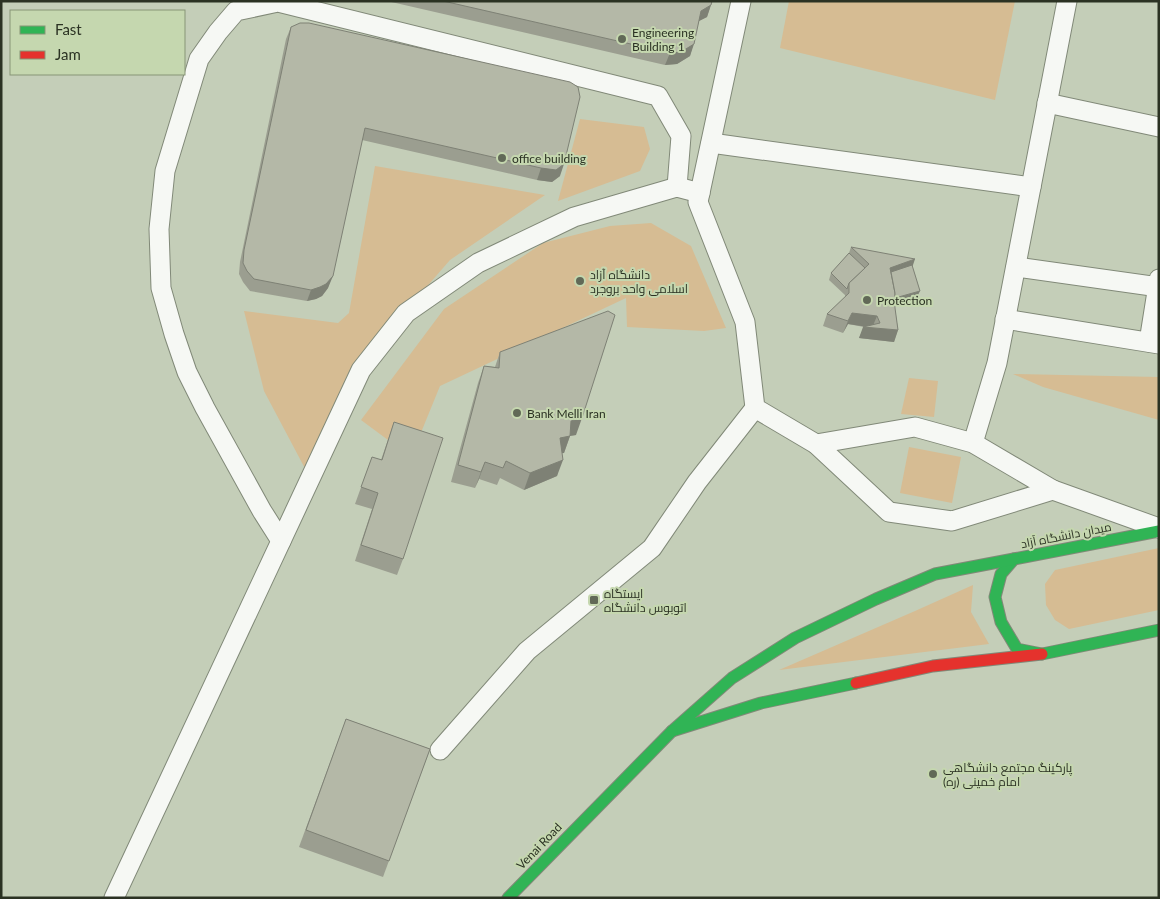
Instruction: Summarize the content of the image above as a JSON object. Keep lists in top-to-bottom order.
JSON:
{
  "streets": {
    "main road": ["میدان دانشگاه آزاد", "Venai Road"]
  },
  "crossings": [
    ["میدان دانشگاه آزاد", "Venai Road"]
  ],
  "places": {
    "other": [
      "Engineering Building 1",
      "office building",
      "دانشگاه آزاد اسلامی واحد بروجرد",
      "Protection",
      "Bank Melli Iran",
      "پارکینگ مجتمع دانشگاهی امام خمینی (ره)"
    ],
    "transit": ["ایستگاه اتوبوس دانشگاه"]
  },
  "legend": ["Fast", "Jam"]
}
